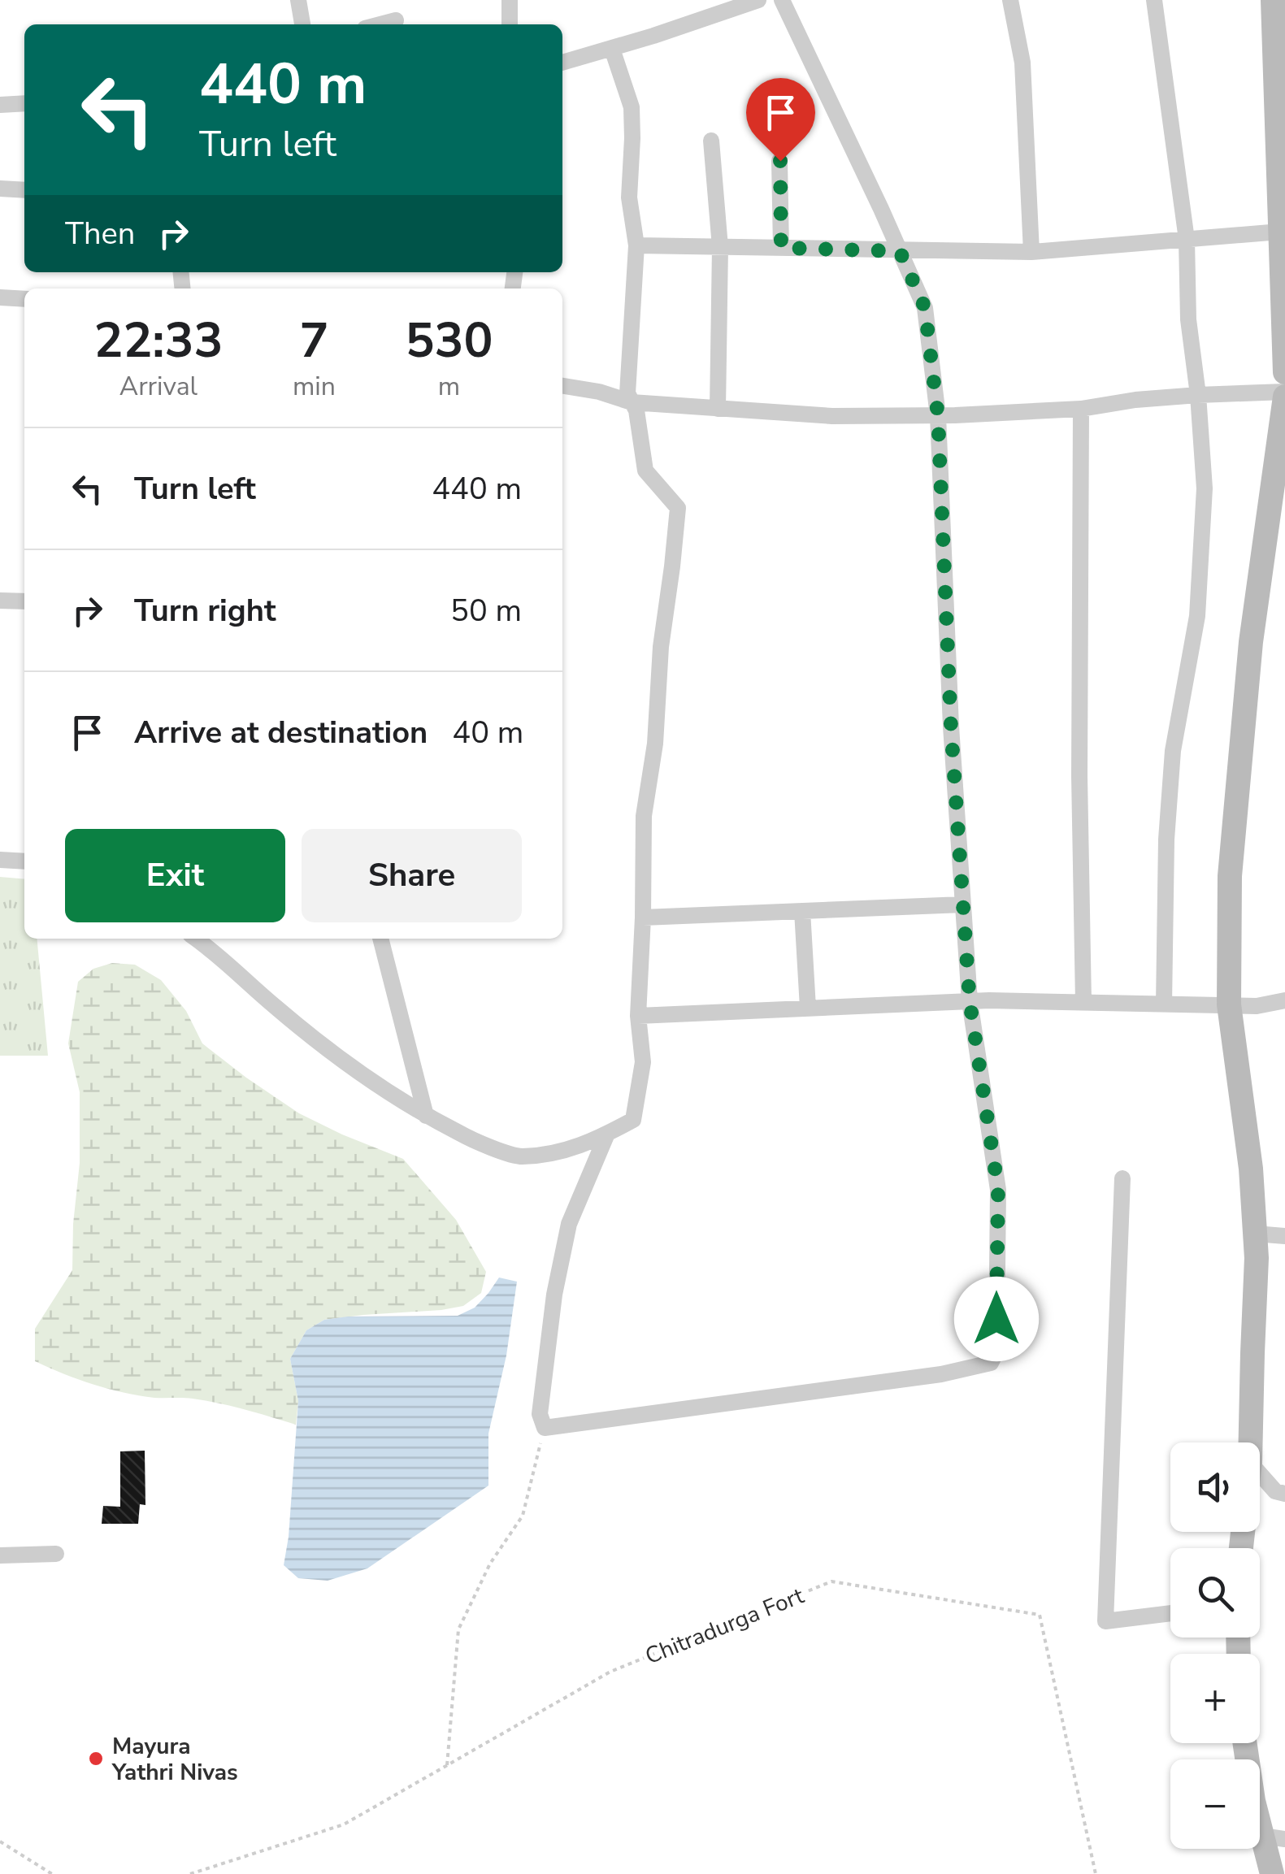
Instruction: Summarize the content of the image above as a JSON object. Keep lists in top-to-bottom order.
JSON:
{
  "streets": {
    "path": ["Chitradurga Fort"]
  },
  "places": ["Mayura Yathri Nivas"],
  "page": {
    "turn": ["440 m", "Turn left"],
    "then": "Then",
    "eta": [
      "22:33",
      "Arrival",
      "7",
      "min",
      "530",
      "m"
    ],
    "list": [
      {
        "name": "Turn left",
        "value": "440 m"
      },
      {
        "name": "Turn right",
        "value": "50 m"
      },
      {
        "name": "Arrive at destination",
        "value": "40 m"
      }
    ],
    "buttons": ["Exit", "Share"],
    "map_buttons": ["+", "−"]
  }
}
